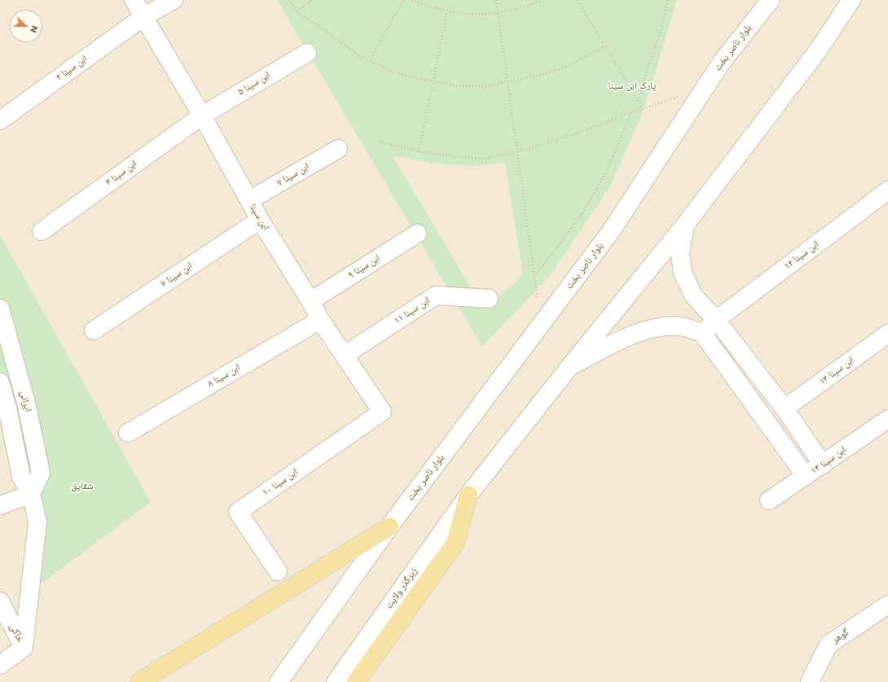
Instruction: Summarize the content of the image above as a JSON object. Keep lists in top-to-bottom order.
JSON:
{
  "streets": {
    "street": [
      "بلوار ناصر بخت",
      "ابن سینا ۲",
      "ابن سینا ۵",
      "ابن سینا ۴",
      "ابن سینا ۷",
      "ابن سینا",
      "ابن سینا ۱۲",
      "ابن سینا ۹",
      "ابن سینا ۶",
      "ابن سینا ۱۱",
      "ابن سینا ۱۳",
      "ابن سینا ۸",
      "ایرانی",
      "ابن سینا ۱۴",
      "ابن سینا ۱۰",
      "زیرگذر ولایت",
      "خاکی",
      "گوهر"
    ]
  },
  "crossings": [
    ["ابن سینا ۲", "ابن سینا"],
    ["ابن سینا ۵", "ابن سینا ۴"],
    ["ابن سینا ۵", "ابن سینا"],
    ["ابن سینا ۴", "ابن سینا"],
    ["ابن سینا ۷", "ابن سینا"],
    ["ابن سینا", "ابن سینا ۹"],
    ["ابن سینا", "ابن سینا ۶"],
    ["ابن سینا", "ابن سینا ۱۱"],
    ["ابن سینا", "ابن سینا ۸"],
    ["ابن سینا", "ابن سینا ۱۰"],
    ["ایرانی", "خاکی"]
  ],
  "parks": ["پارک ابن سینا", "شقایق"],
  "north": "right"
}
